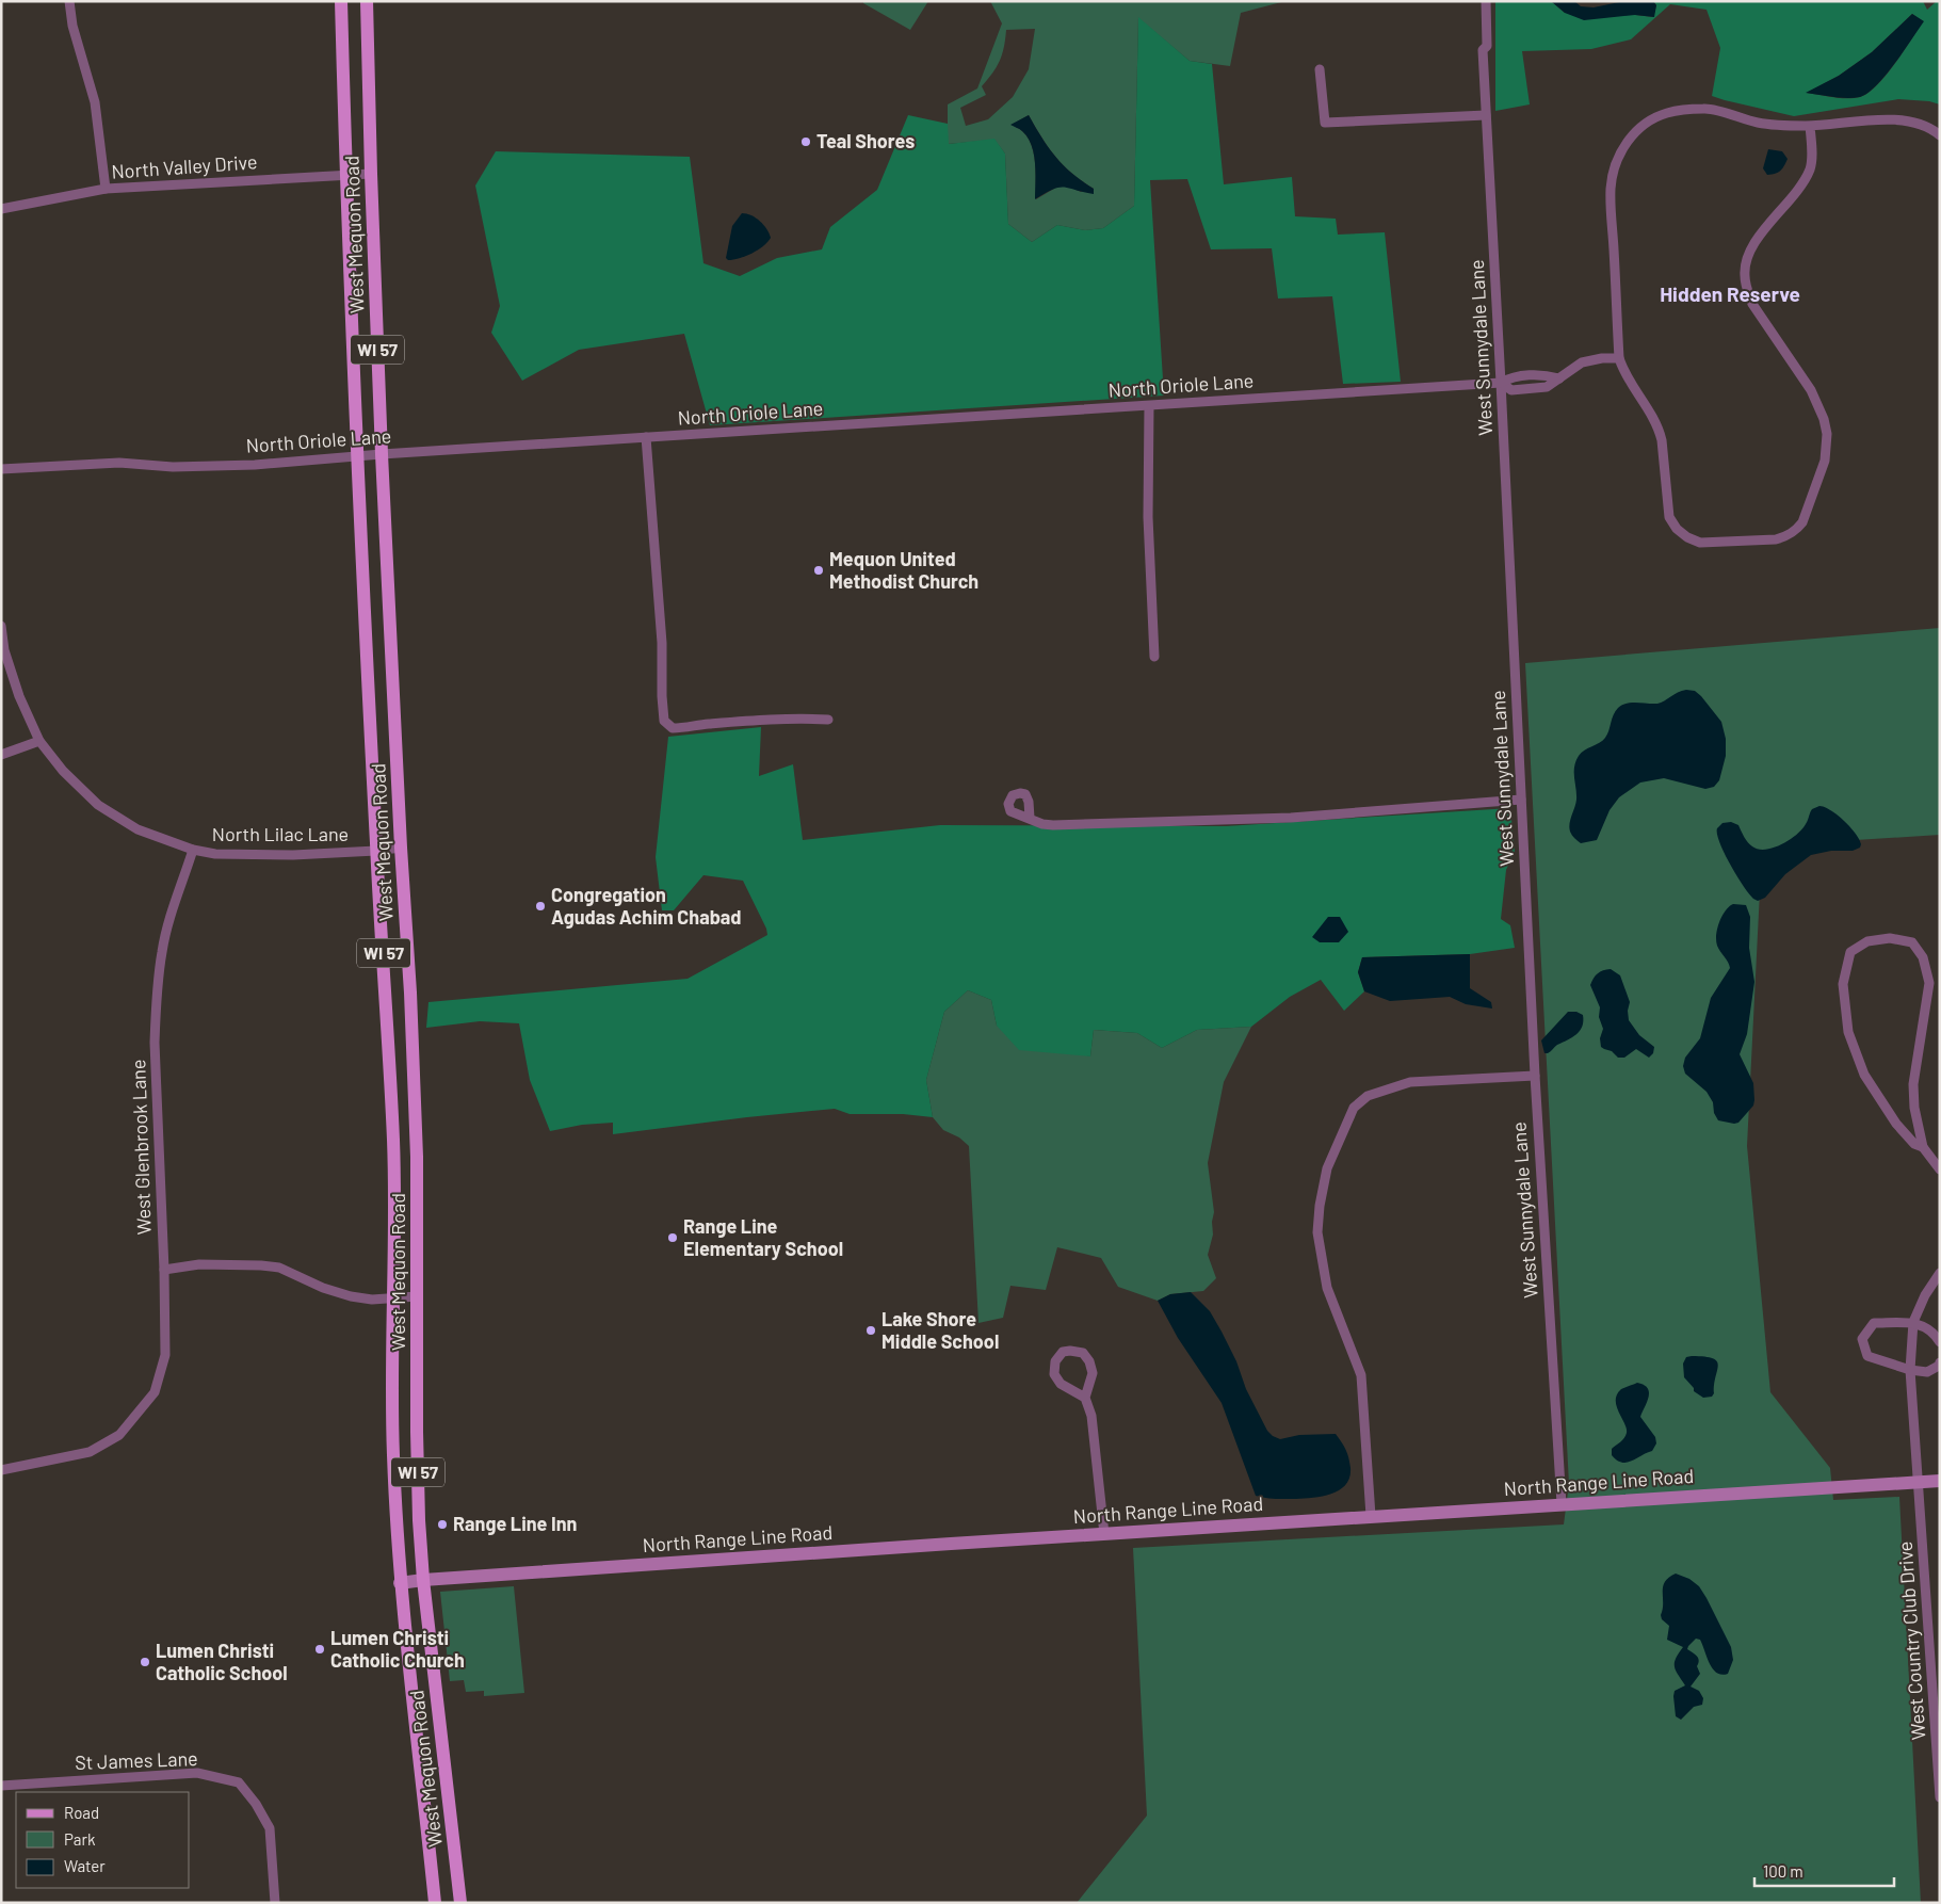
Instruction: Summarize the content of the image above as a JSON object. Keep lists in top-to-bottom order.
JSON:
{
  "streets": {
    "main road": ["West Mequon Road", "WI 57"],
    "street": [
      "North Valley Drive",
      "West Sunnydale Lane",
      "North Oriole Lane",
      "North Lilac Lane",
      "West Glenbrook Lane",
      "North Range Line Road",
      "West Country Club Drive",
      "St James Lane"
    ]
  },
  "crossings": [
    ["North Valley Drive", "West Mequon Road"],
    ["West Mequon Road", "North Oriole Lane"],
    ["West Mequon Road", "North Lilac Lane"],
    ["West Mequon Road", "North Range Line Road"],
    ["West Sunnydale Lane", "North Oriole Lane"],
    ["West Sunnydale Lane", "North Range Line Road"],
    ["North Lilac Lane", "West Glenbrook Lane"],
    ["North Range Line Road", "West Country Club Drive"]
  ],
  "districts": ["Hidden Reserve"],
  "places": [
    "Teal Shores",
    "Mequon United Methodist Church",
    "Congregation Agudas Achim Chabad",
    "Range Line Elementary School",
    "Lake Shore Middle School",
    "Range Line Inn",
    "Lumen Christi Catholic Church",
    "Lumen Christi Catholic School"
  ],
  "legend": ["Road", "Park", "Water"],
  "scale_bar": "100 m"
}
